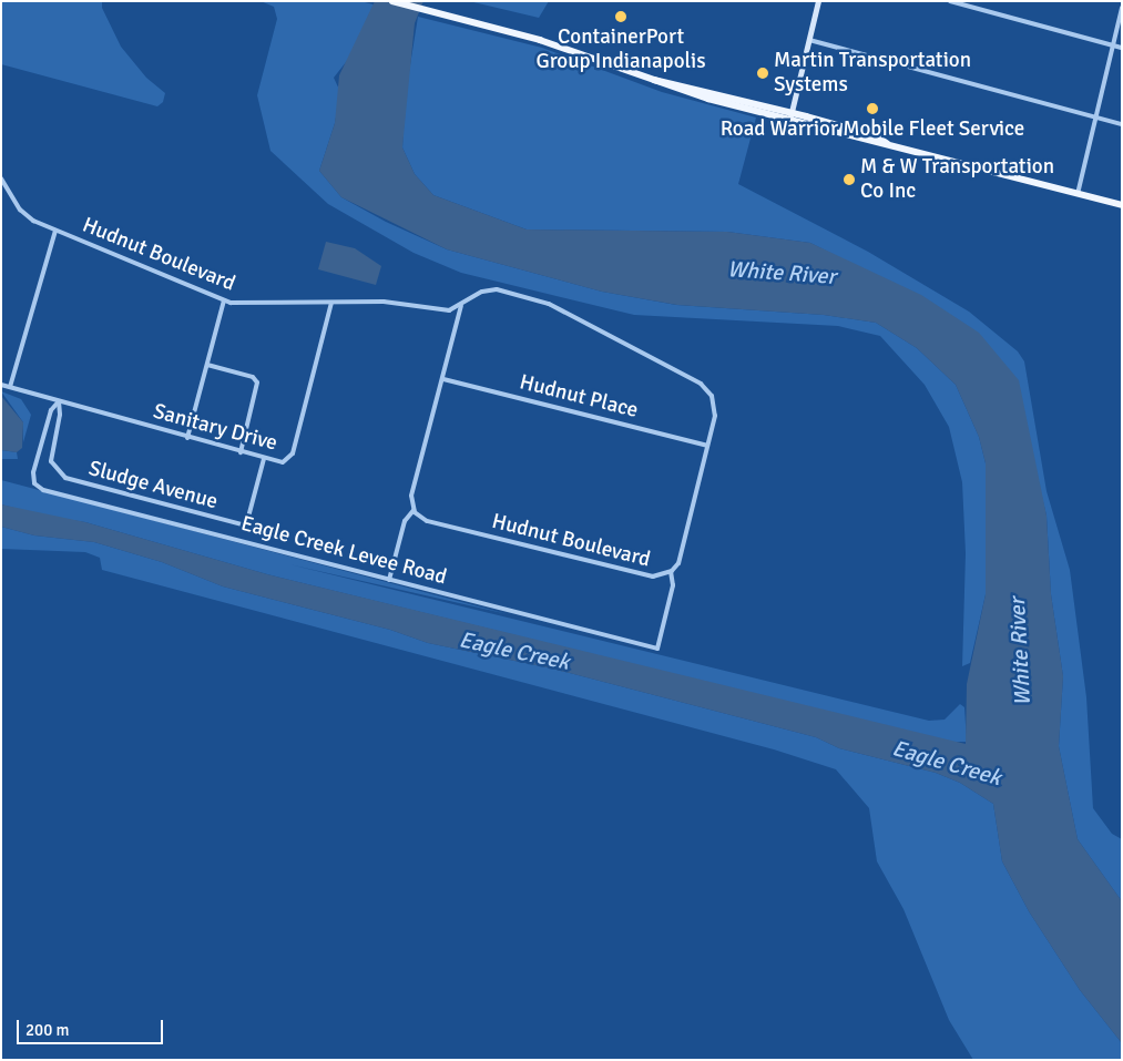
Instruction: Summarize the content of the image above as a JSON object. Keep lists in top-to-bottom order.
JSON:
{
  "streets": {
    "street": [
      "Hudnut Boulevard",
      "Hudnut Place",
      "Sanitary Drive",
      "Sludge Avenue",
      "Eagle Creek Levee Road"
    ]
  },
  "crossings": [
    ["Hudnut Boulevard", "Hudnut Place"],
    ["Hudnut Boulevard", "Sanitary Drive"],
    ["Hudnut Boulevard", "Eagle Creek Levee Road"],
    ["Sanitary Drive", "Sludge Avenue"],
    ["Sanitary Drive", "Eagle Creek Levee Road"],
    ["Sludge Avenue", "Eagle Creek Levee Road"]
  ],
  "water": ["White River", "Eagle Creek"],
  "places": [
    "ContainerPort Group Indianapolis",
    "Martin Transportation Systems",
    "Road Warrior Mobile Fleet Service",
    "M & W Transportation Co Inc"
  ],
  "scale_bar": "200 m"
}
